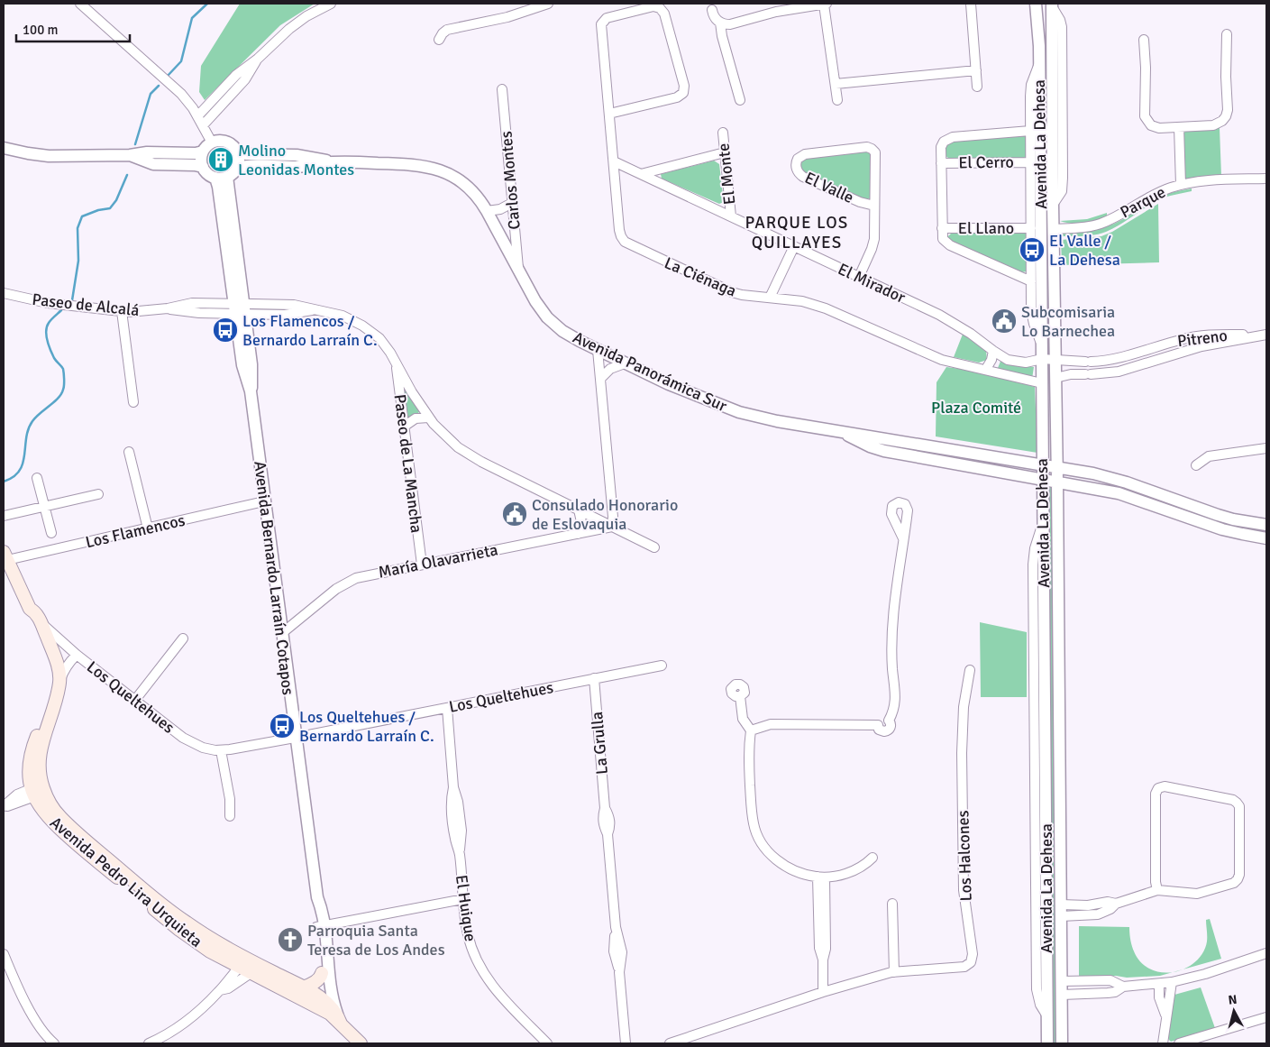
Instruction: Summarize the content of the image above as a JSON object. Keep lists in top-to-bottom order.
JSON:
{
  "streets": {
    "main road": ["Avenida Bernardo Larraín Cotapos", "Avenida Pedro Lira Urquieta"],
    "street": [
      "Avenida La Dehesa",
      "El Cerro",
      "El Monte",
      "Carlos Montes",
      "El Valle",
      "Parque",
      "El Llano",
      "La Ciénaga",
      "El Mirador",
      "Paseo de Alcalá",
      "Pitreno",
      "Avenida Panorámica Sur",
      "Paseo de La Mancha",
      "Los Flamencos",
      "María Olavarrieta",
      "Los Queltehues",
      "La Grulla",
      "Los Halcones",
      "El Huique"
    ]
  },
  "crossings": [
    ["Avenida La Dehesa", "Parque"],
    ["Avenida La Dehesa", "La Ciénaga"],
    ["Avenida La Dehesa", "El Mirador"],
    ["Avenida La Dehesa", "Pitreno"],
    ["Avenida La Dehesa", "Avenida Panorámica Sur"],
    ["El Monte", "El Mirador"],
    ["Carlos Montes", "Avenida Panorámica Sur"],
    ["El Valle", "El Mirador"],
    ["La Ciénaga", "El Mirador"],
    ["El Mirador", "Pitreno"],
    ["Paseo de Alcalá", "Paseo de La Mancha"],
    ["Paseo de Alcalá", "María Olavarrieta"],
    ["Paseo de Alcalá", "Avenida Bernardo Larraín Cotapos"],
    ["Avenida Panorámica Sur", "Avenida Bernardo Larraín Cotapos"],
    ["Paseo de La Mancha", "María Olavarrieta"],
    ["Los Flamencos", "Avenida Bernardo Larraín Cotapos"],
    ["Los Flamencos", "Avenida Pedro Lira Urquieta"],
    ["María Olavarrieta", "Avenida Bernardo Larraín Cotapos"],
    ["Avenida Bernardo Larraín Cotapos", "Los Queltehues"],
    ["Avenida Bernardo Larraín Cotapos", "Avenida Pedro Lira Urquieta"],
    ["Los Queltehues", "La Grulla"],
    ["Los Queltehues", "Avenida Pedro Lira Urquieta"],
    ["Los Queltehues", "El Huique"]
  ],
  "districts": ["PARQUE LOS QUILLAYES"],
  "parks": ["Plaza Comité"],
  "places": {
    "building": ["Molino Leonidas Montes"],
    "bus stop": ["El Valle / La Dehesa", "Los Flamencos / Bernardo Larraín C.", "Los Queltehues / Bernardo Larraín C."],
    "public building": ["Subcomisaria Lo Barnechea", "Consulado Honorario de Eslovaquia"],
    "church": ["Parroquia Santa Teresa de Los Andes"]
  },
  "scale_bar": "100 m",
  "north": "top"
}
